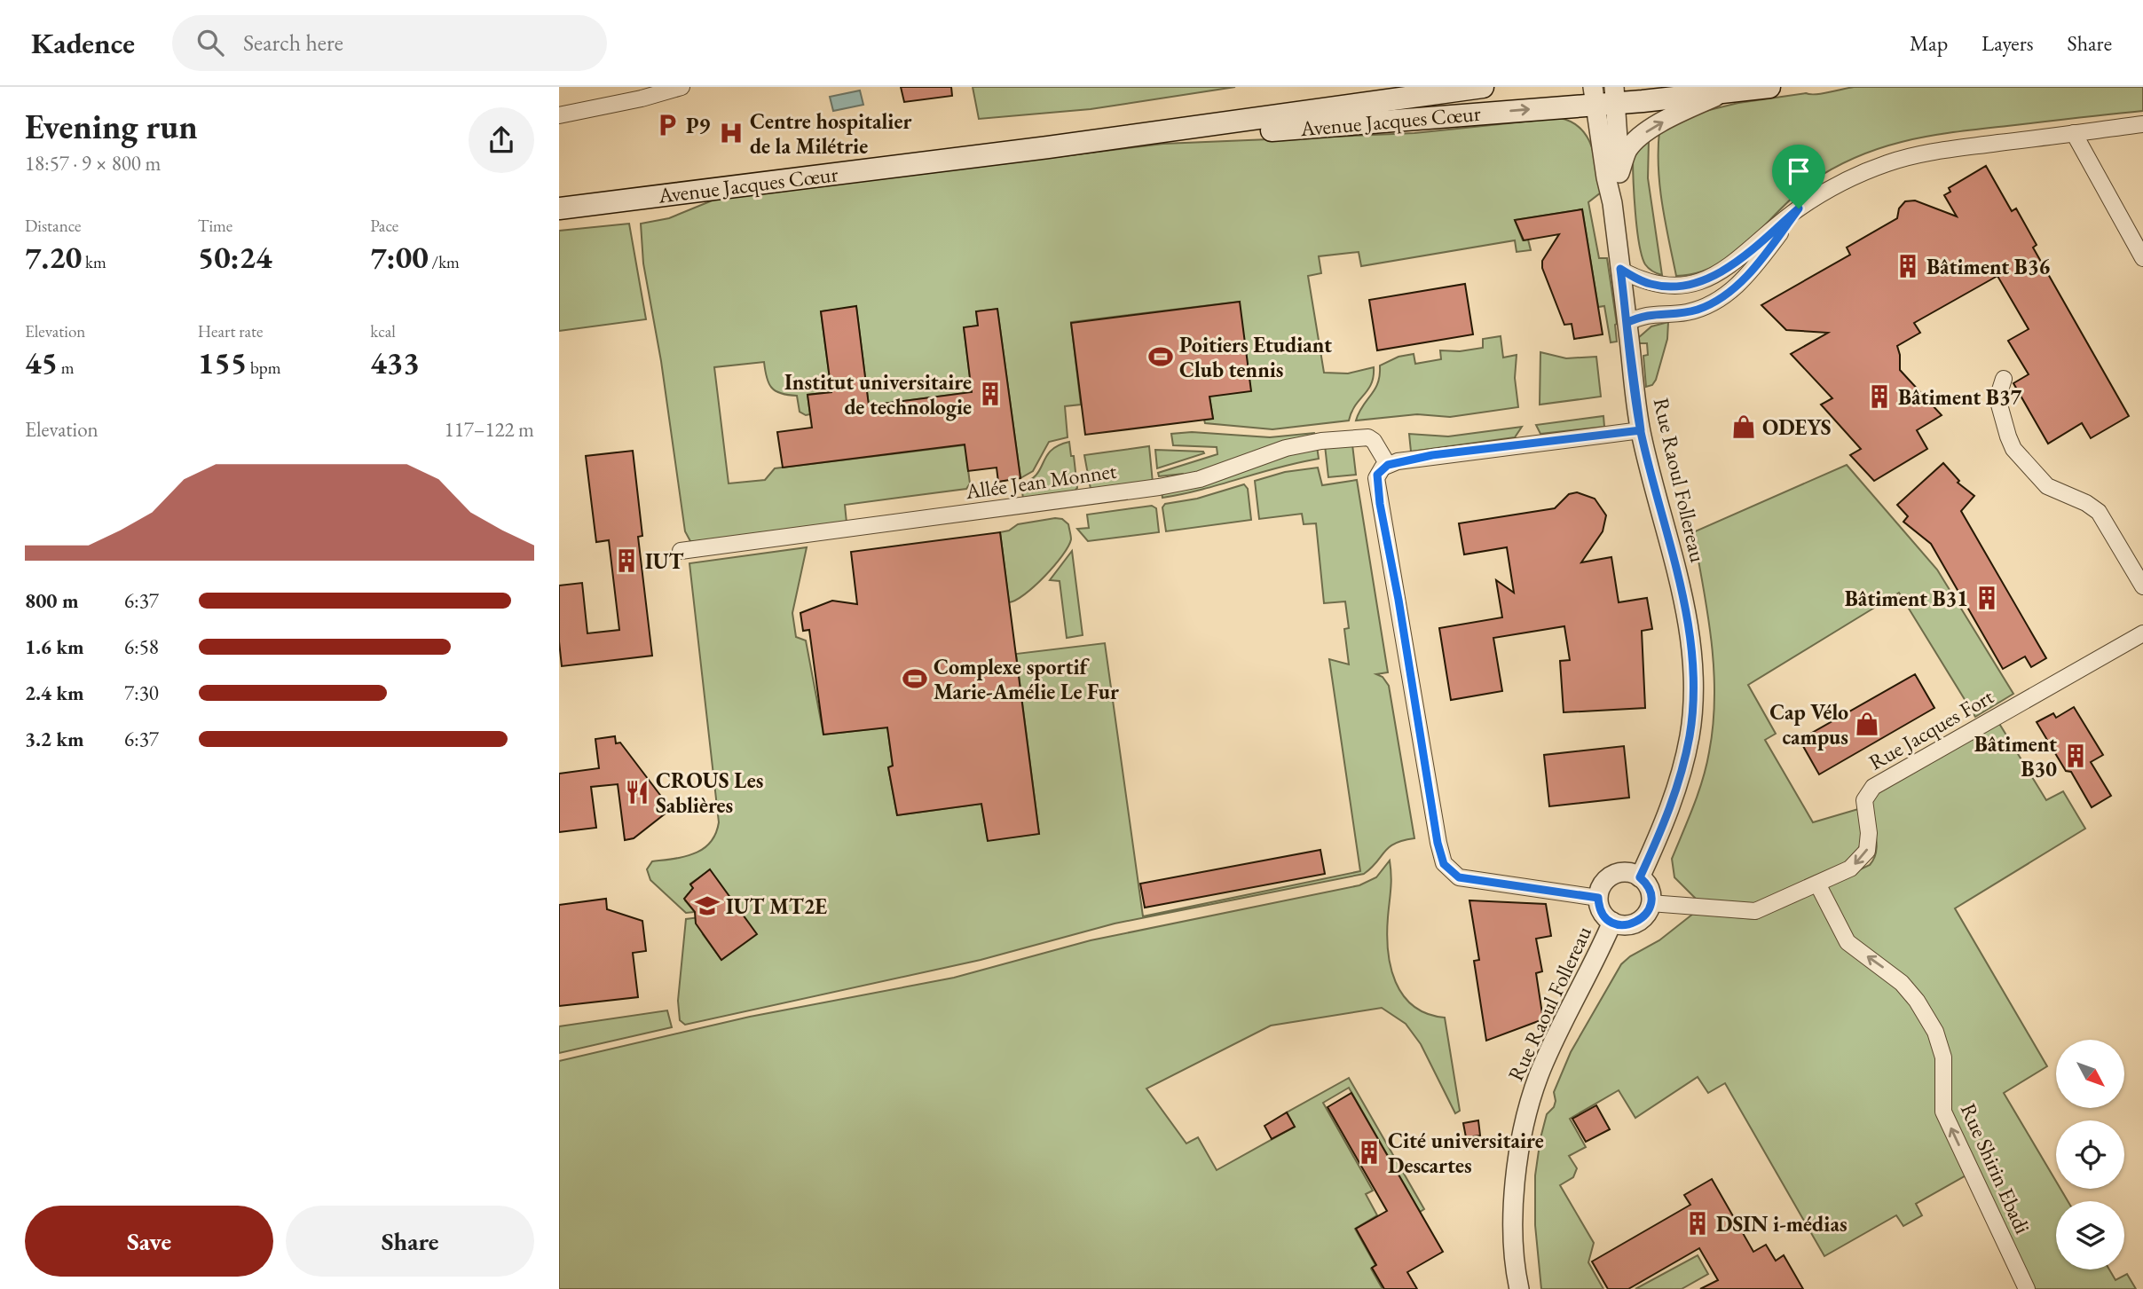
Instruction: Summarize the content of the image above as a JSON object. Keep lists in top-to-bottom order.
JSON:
{
  "streets": {
    "main road": ["Avenue Jacques Cœur"],
    "street": [
      "Rue Raoul Follereau",
      "Allée Jean Monnet",
      "Rue Jacques Fort",
      "Rue Shirin Ebadi"
    ]
  },
  "crossings": [
    ["Avenue Jacques Cœur", "Rue Raoul Follereau"],
    ["Rue Raoul Follereau", "Rue Jacques Fort"],
    ["Rue Jacques Fort", "Rue Shirin Ebadi"]
  ],
  "one_way": ["Rue Jacques Fort", "Rue Shirin Ebadi"],
  "places": {
    "parking": ["P9"],
    "hospital": ["Centre hospitalier de la Milétrie"],
    "building": [
      "Bâtiment B36",
      "Institut universitaire de technologie",
      "Bâtiment B37",
      "IUT",
      "Bâtiment B31",
      "Bâtiment B30",
      "Cité universitaire Descartes",
      "DSIN i-médias"
    ],
    "sports": ["Poitiers Etudiant Club tennis", "Complexe sportif Marie-Amélie Le Fur"],
    "shop": ["ODEYS", "Cap Vélo campus"],
    "restaurant": ["CROUS Les Sablières"],
    "school or university": ["IUT MT2E"]
  },
  "north": "bottom right",
  "page": {
    "header": "Kadence",
    "search": "Search here",
    "nav": ["Map", "Layers", "Share"],
    "heading": ["Evening run", "18:57 · 9 × 800 m"],
    "stats": [
      ["Distance", "7.20 km"],
      ["Time", "50:24"],
      ["Pace", "7:00 /km"],
      ["Elevation", "45 m"],
      ["Heart rate", "155 bpm"],
      ["kcal", "433"]
    ],
    "chart": ["Elevation", "117–122 m"],
    "list": [
      {
        "name": "800 m",
        "note": "6:37"
      },
      {
        "name": "1.6 km",
        "note": "6:58"
      },
      {
        "name": "2.4 km",
        "note": "7:30"
      },
      {
        "name": "3.2 km",
        "note": "6:37"
      }
    ],
    "buttons": ["Save", "Share"]
  }
}
